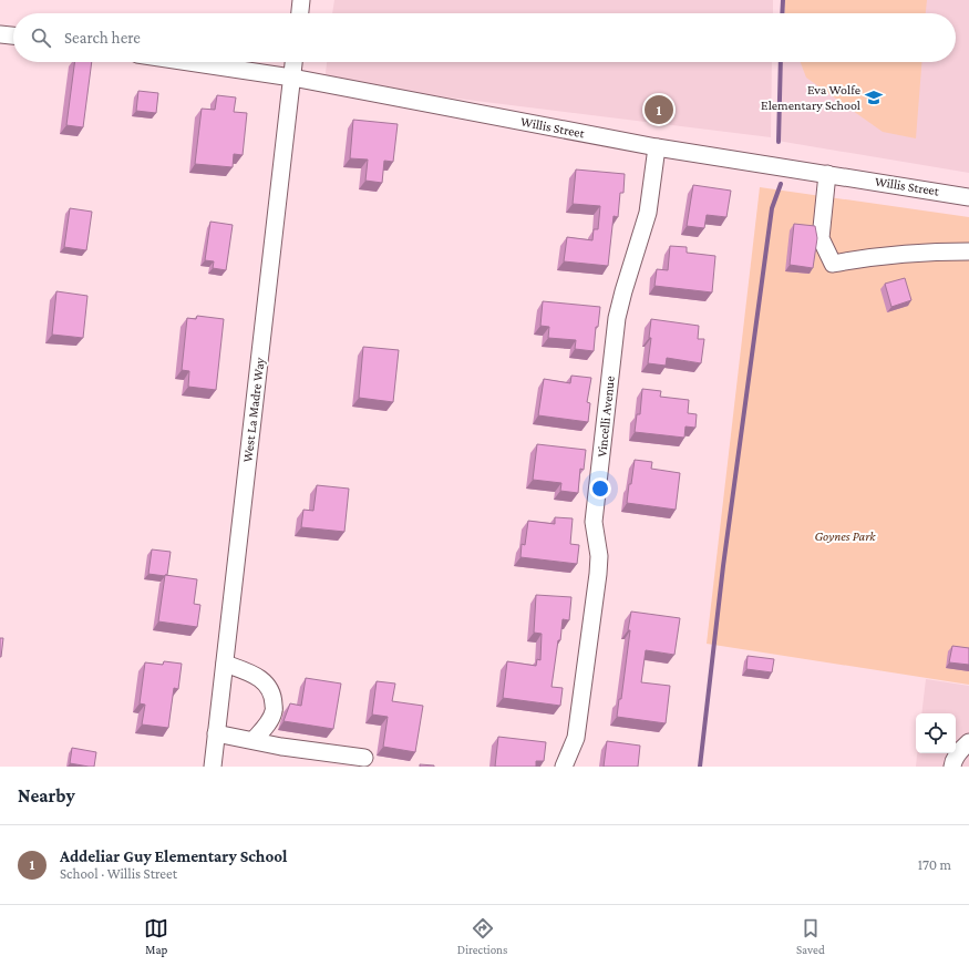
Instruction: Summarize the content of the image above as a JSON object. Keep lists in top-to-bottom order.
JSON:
{
  "streets": {
    "street": ["Willis Street", "West La Madre Way", "Vincelli Avenue"]
  },
  "crossings": [
    ["Willis Street", "West La Madre Way"],
    ["Willis Street", "Vincelli Avenue"]
  ],
  "parks": ["Goynes Park"],
  "places": {
    "school or university": ["Eva Wolfe Elementary School"]
  },
  "page": {
    "search": "Search here",
    "pins": "1",
    "heading": "Nearby",
    "list": [
      {
        "mark": "1",
        "name": "Addeliar Guy Elementary School",
        "note": "School · Willis Street",
        "value": "170 m"
      }
    ],
    "nav": ["Map", "Directions", "Saved"]
  }
}
